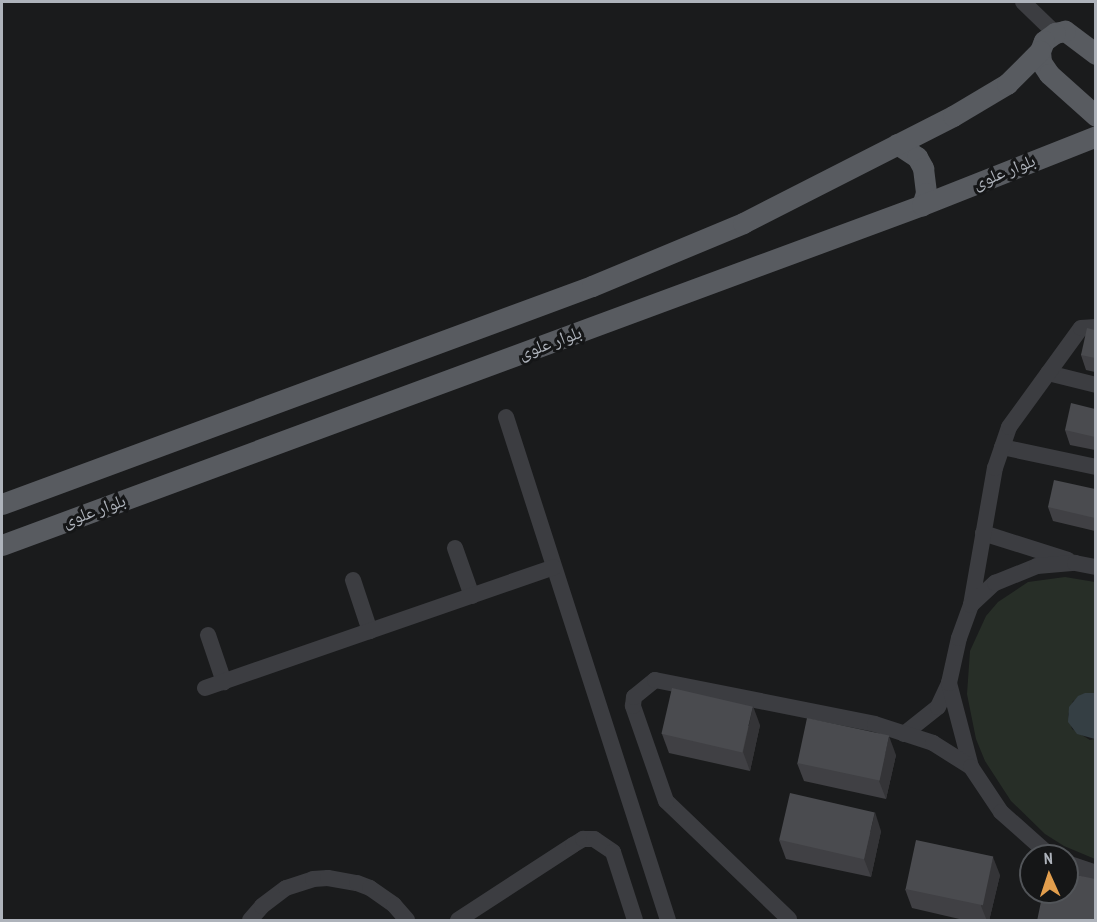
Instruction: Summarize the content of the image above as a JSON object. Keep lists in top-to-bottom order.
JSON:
{
  "streets": {
    "main road": ["بلوار علوی"]
  },
  "north": "top"
}
